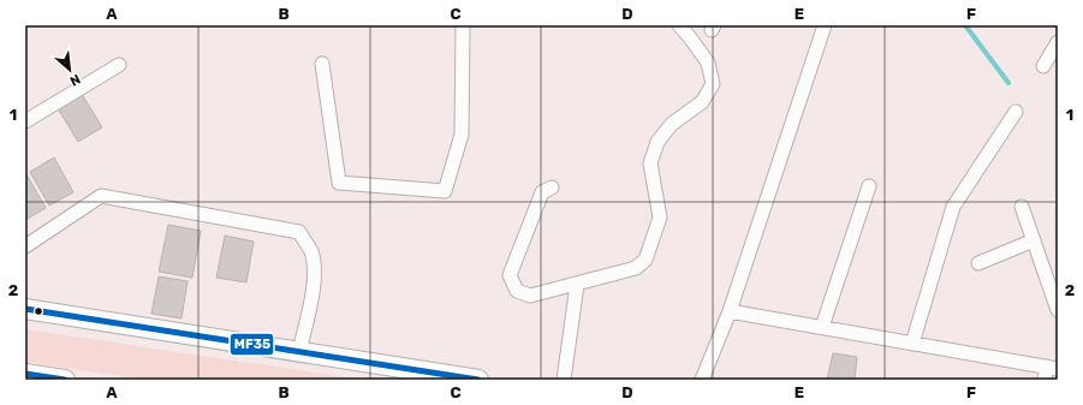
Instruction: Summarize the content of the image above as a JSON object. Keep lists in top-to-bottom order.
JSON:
{
  "lines": ["transit line MF35"],
  "north": "bottom right",
  "grid": {
    "columns": [
      "A",
      "B",
      "C",
      "D",
      "E",
      "F"
    ],
    "rows": ["1", "2"]
  }
}
